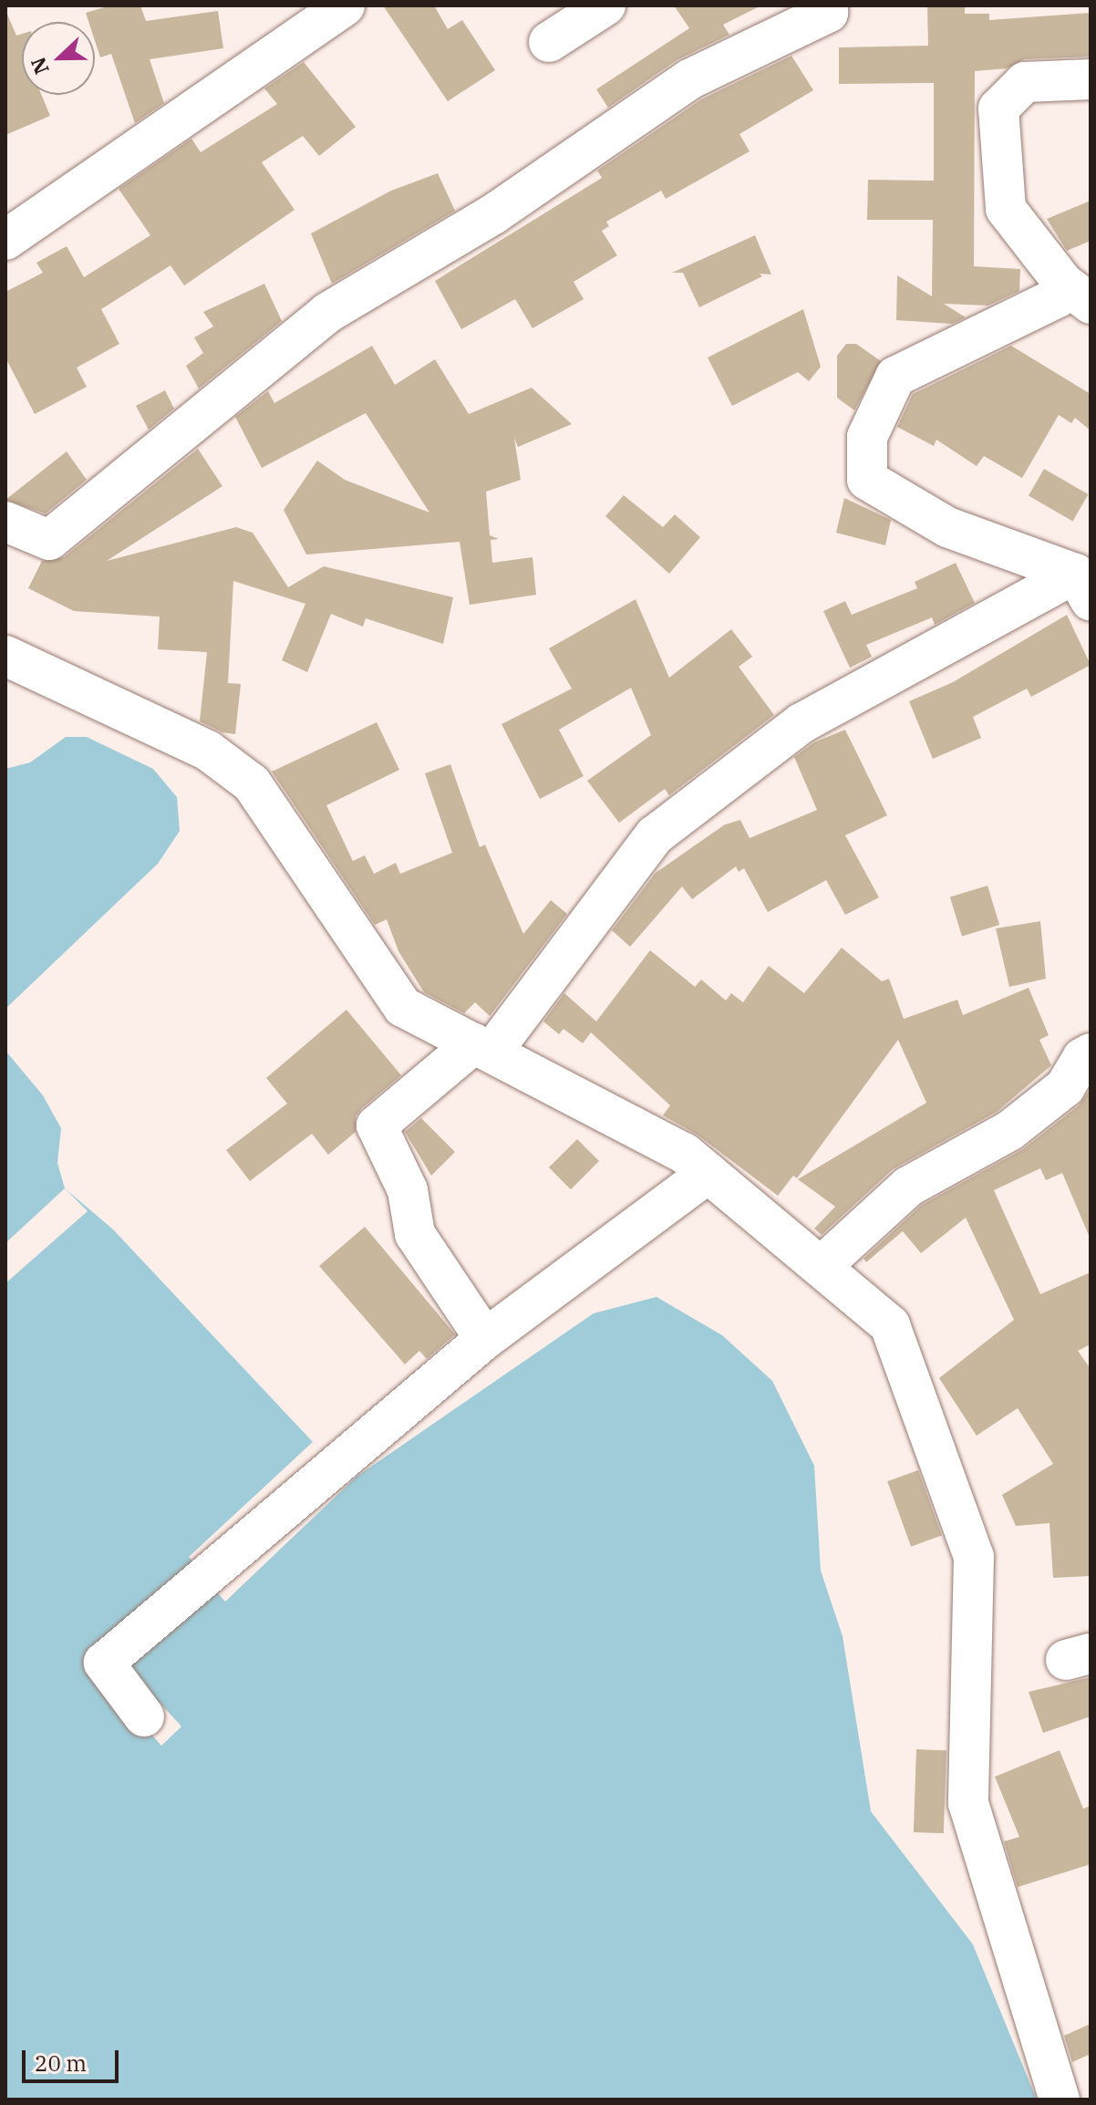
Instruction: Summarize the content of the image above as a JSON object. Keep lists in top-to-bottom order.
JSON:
{
  "scale_bar": "20 m",
  "north": "left"
}
